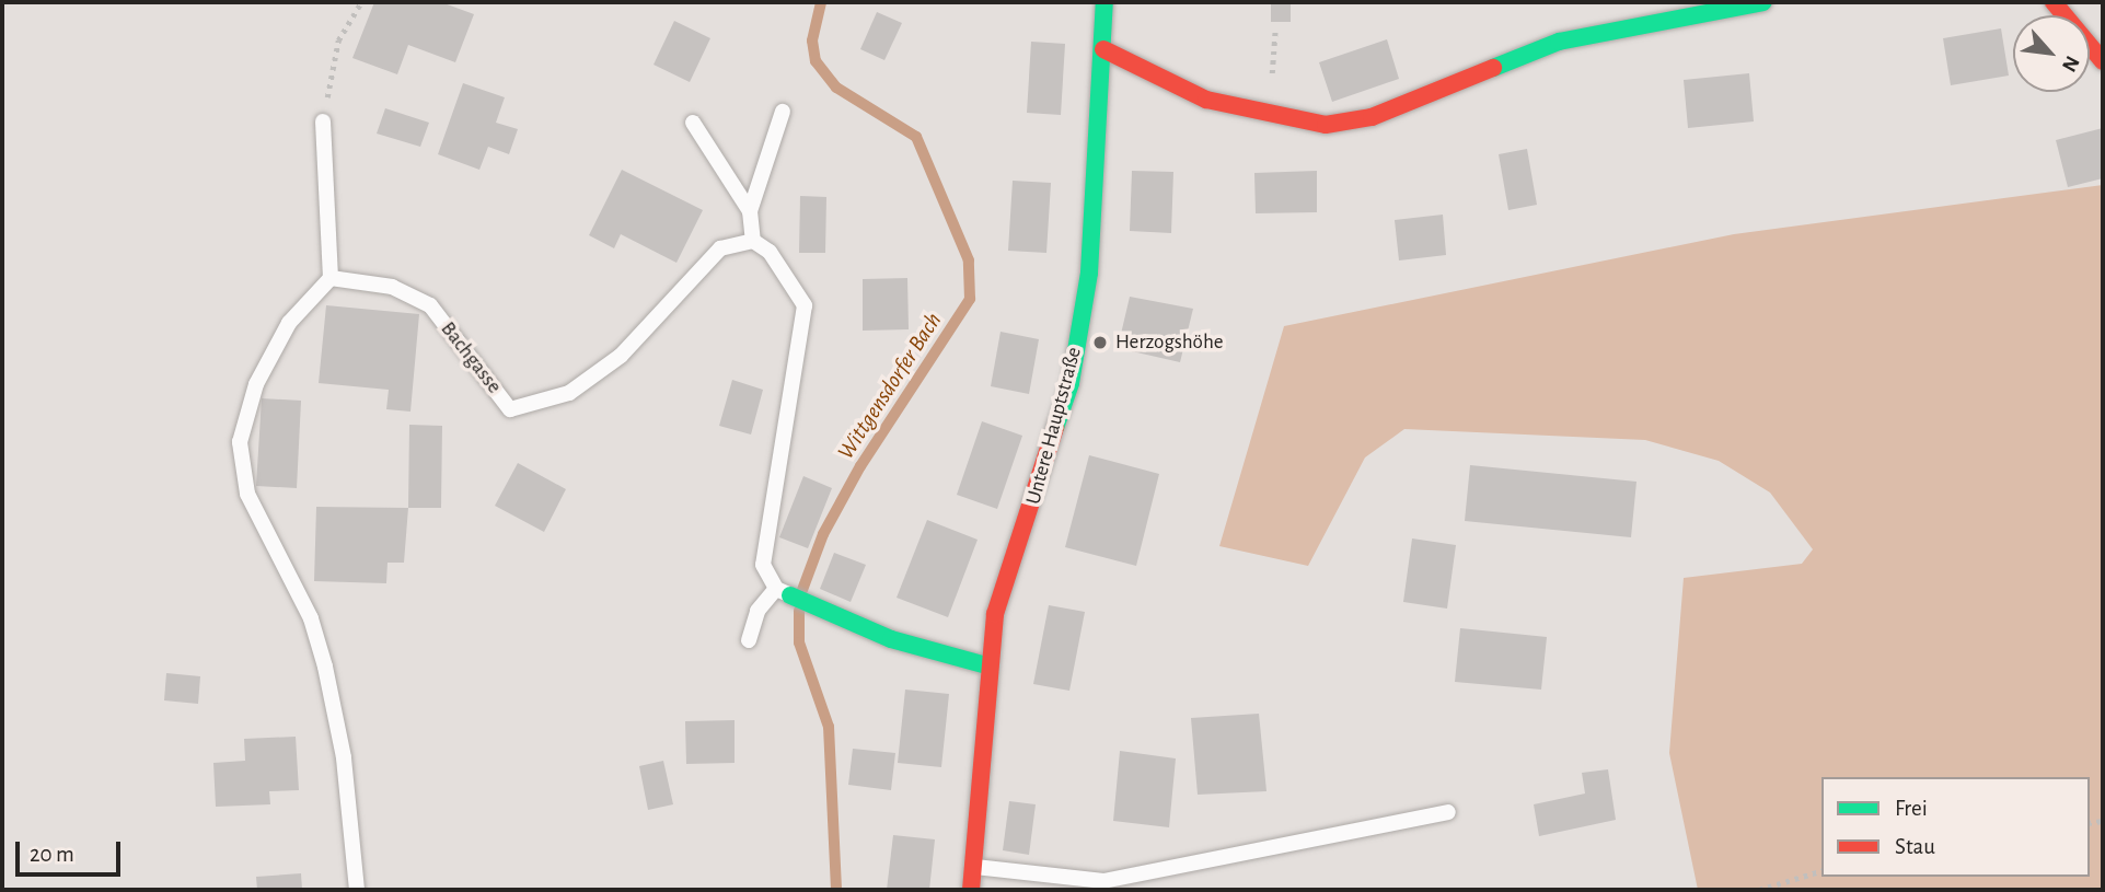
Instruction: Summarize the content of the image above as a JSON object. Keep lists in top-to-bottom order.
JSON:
{
  "streets": {
    "street": ["Untere Hauptstraße"],
    "lane": ["Bachgasse"]
  },
  "water": ["Wittgensdorfer Bach"],
  "places": ["Herzogshöhe"],
  "legend": ["Frei", "Stau"],
  "scale_bar": "20 m",
  "north": "bottom right"
}
